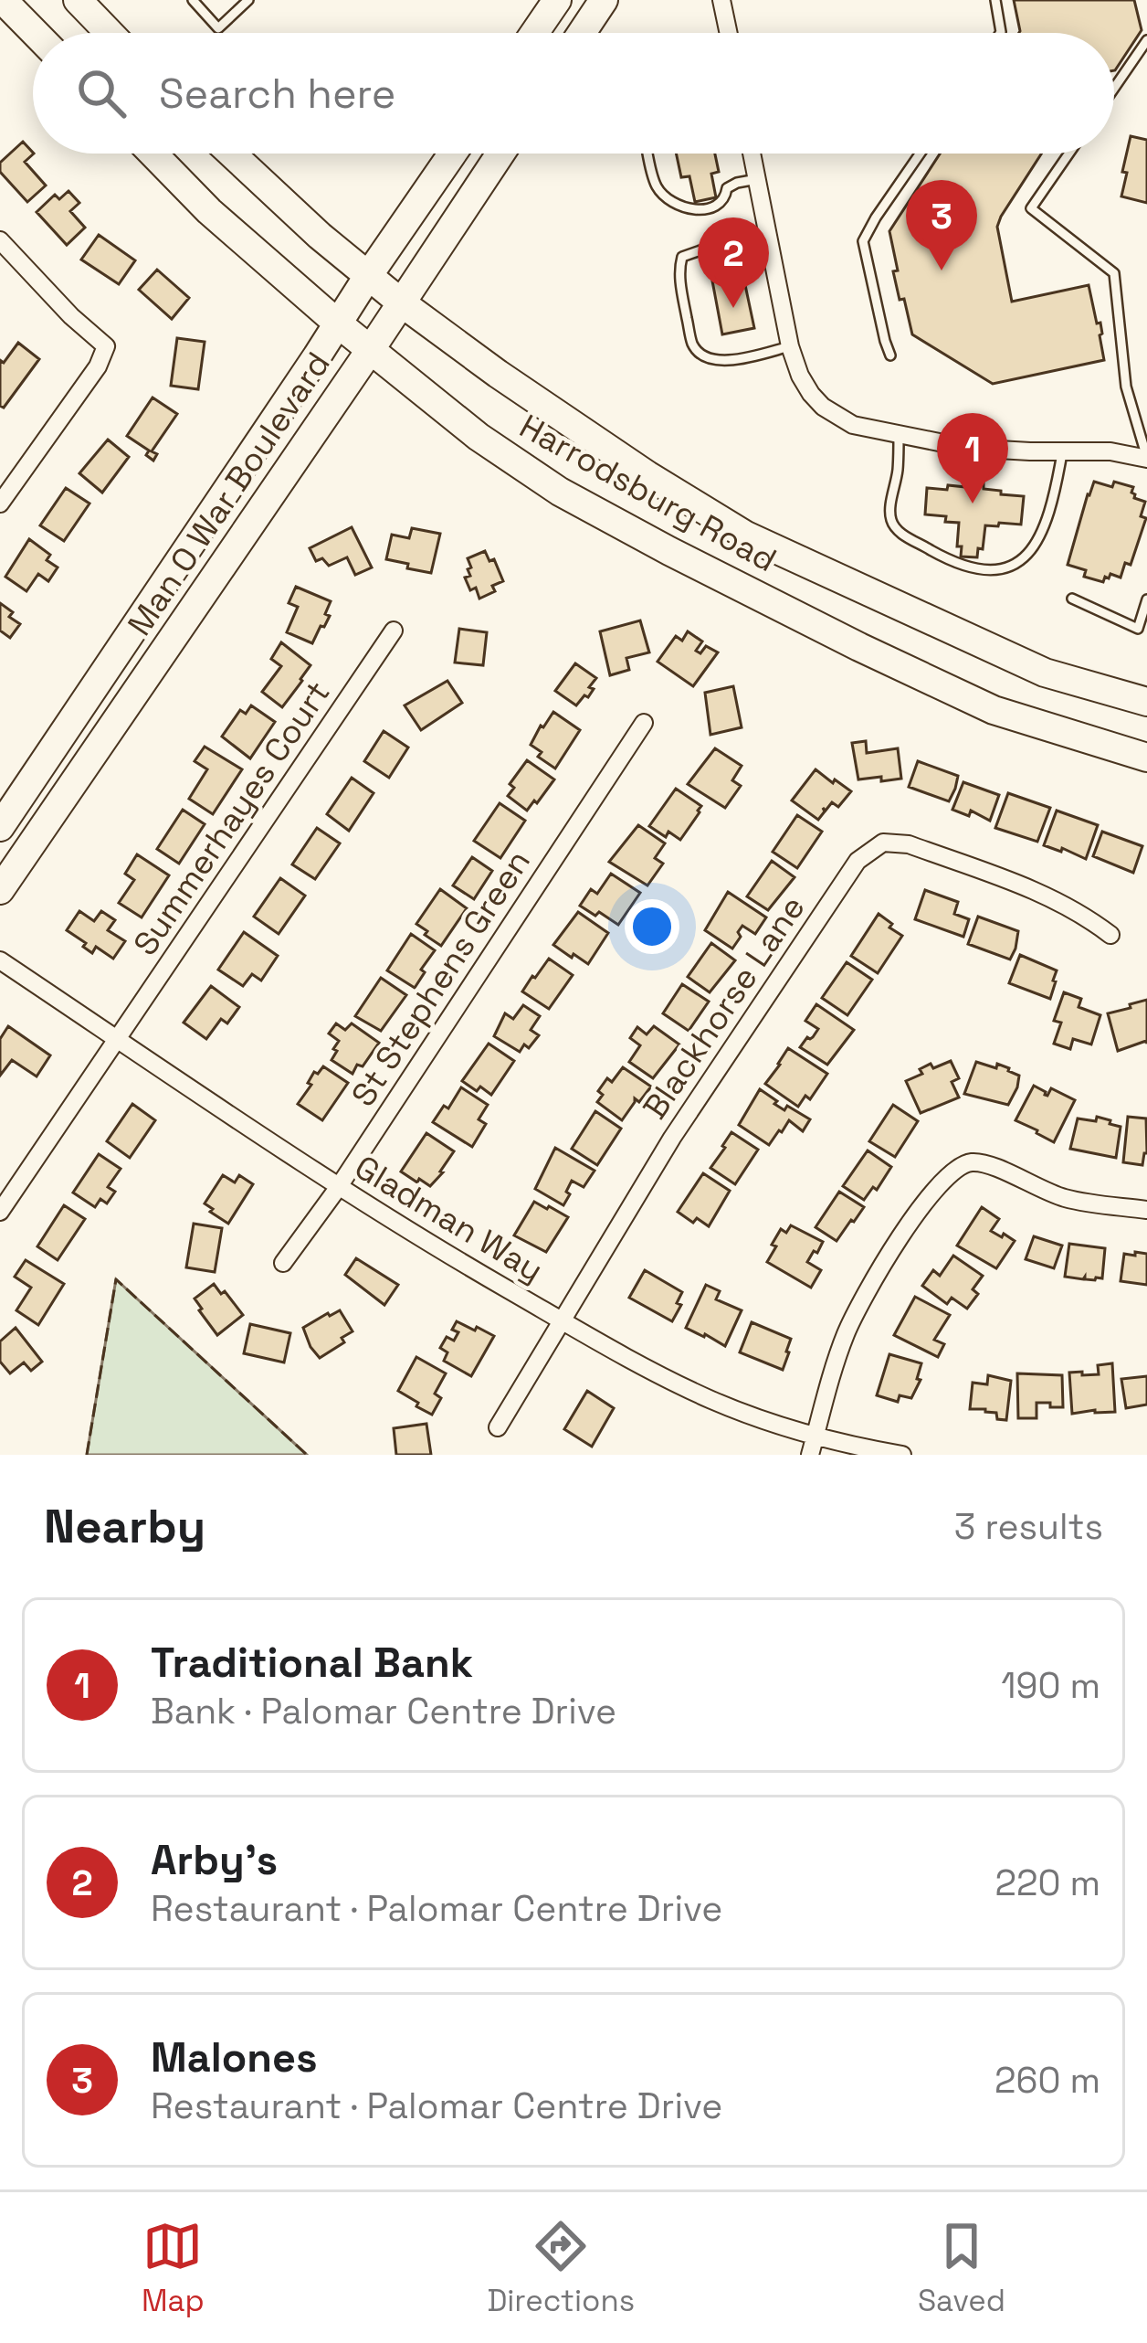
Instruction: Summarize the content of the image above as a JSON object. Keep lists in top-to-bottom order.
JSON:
{
  "streets": {
    "main road": ["Harrodsburg Road", "Man O War Boulevard"],
    "street": [
      "Summerhayes Court",
      "St Stephens Green",
      "Blackhorse Lane",
      "Gladman Way"
    ]
  },
  "crossings": [
    ["Harrodsburg Road", "Man O War Boulevard"],
    ["Summerhayes Court", "Gladman Way"],
    ["St Stephens Green", "Gladman Way"],
    ["Blackhorse Lane", "Gladman Way"]
  ],
  "page": {
    "search": "Search here",
    "pins": ["3", "2", "1"],
    "heading": ["Nearby", "3 results"],
    "list": [
      {
        "mark": "1",
        "name": "Traditional Bank",
        "note": "Bank · Palomar Centre Drive",
        "value": "190 m"
      },
      {
        "mark": "2",
        "name": "Arby's",
        "note": "Restaurant · Palomar Centre Drive",
        "value": "220 m"
      },
      {
        "mark": "3",
        "name": "Malones",
        "note": "Restaurant · Palomar Centre Drive",
        "value": "260 m"
      }
    ],
    "nav": ["Map", "Directions", "Saved"]
  }
}
